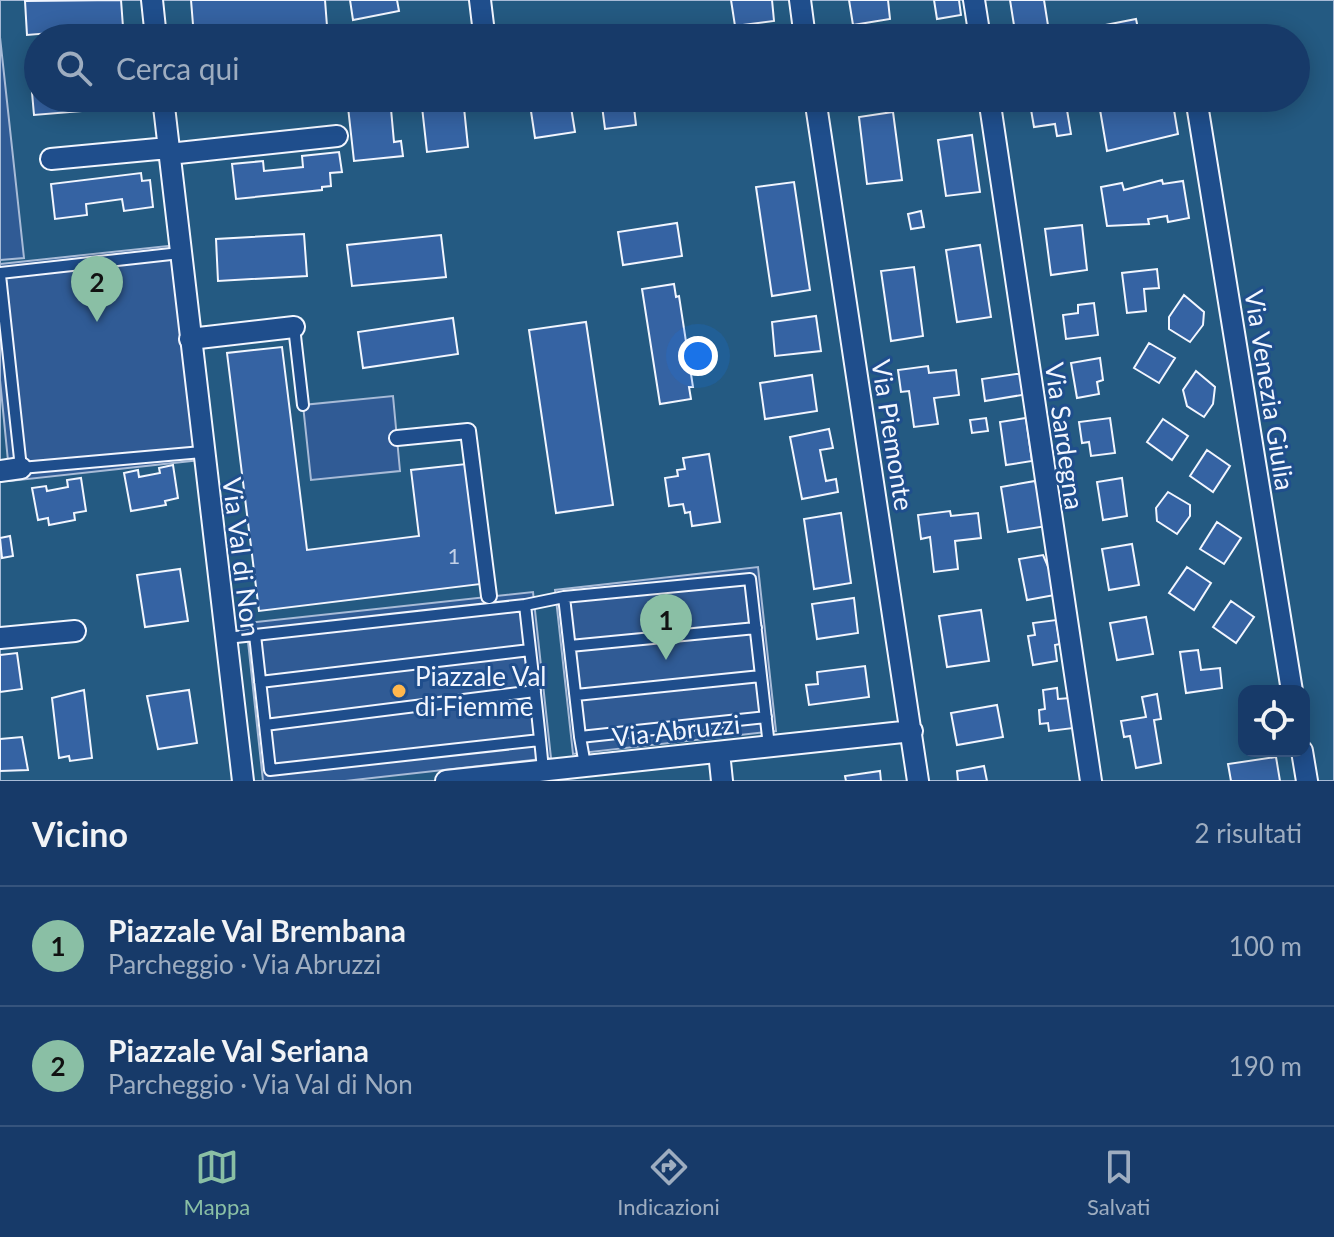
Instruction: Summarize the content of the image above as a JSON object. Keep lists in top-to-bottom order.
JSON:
{
  "streets": {
    "street": [
      "Via Venezia Giulia",
      "Via Piemonte",
      "Via Sardegna",
      "Via Val di Non",
      "Via Abruzzi"
    ]
  },
  "crossings": [
    ["Via Piemonte", "Via Abruzzi"]
  ],
  "places": ["Piazzale Val di Fiemme"],
  "house_numbers": ["1"],
  "page": {
    "search": "Cerca qui",
    "pins": ["2", "1"],
    "heading": ["Vicino", "2 risultati"],
    "list": [
      {
        "mark": "1",
        "name": "Piazzale Val Brembana",
        "note": "Parcheggio · Via Abruzzi",
        "value": "100 m"
      },
      {
        "mark": "2",
        "name": "Piazzale Val Seriana",
        "note": "Parcheggio · Via Val di Non",
        "value": "190 m"
      }
    ],
    "nav": ["Mappa", "Indicazioni", "Salvati"]
  }
}
